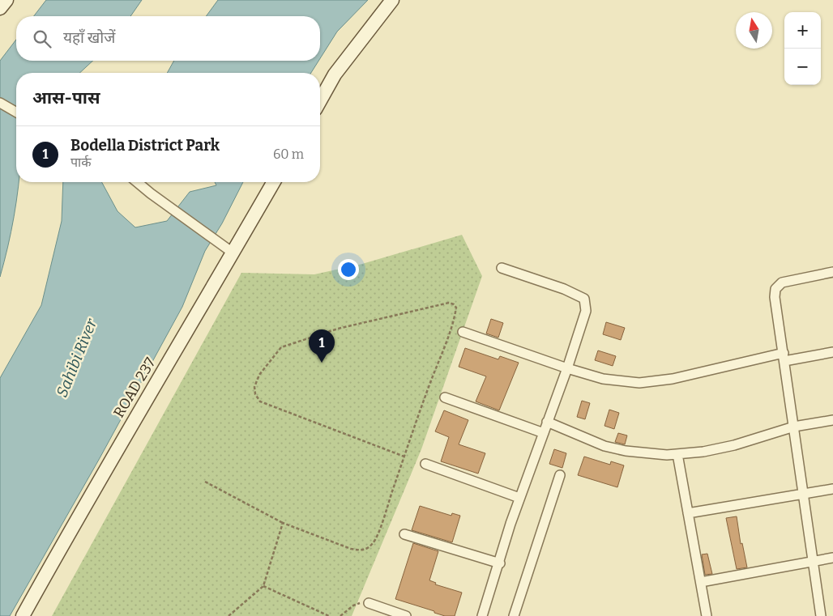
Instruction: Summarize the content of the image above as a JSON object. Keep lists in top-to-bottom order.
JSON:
{
  "streets": {
    "street": ["ROAD 237"]
  },
  "water": ["Sahibi River"],
  "north": "top",
  "page": {
    "map_buttons": ["+", "−"],
    "search": "यहाँ खोजें",
    "heading": "आस-पास",
    "list": [
      {
        "mark": "1",
        "name": "Bodella District Park",
        "note": "पार्क",
        "value": "60 m"
      }
    ],
    "pins": "1"
  }
}
